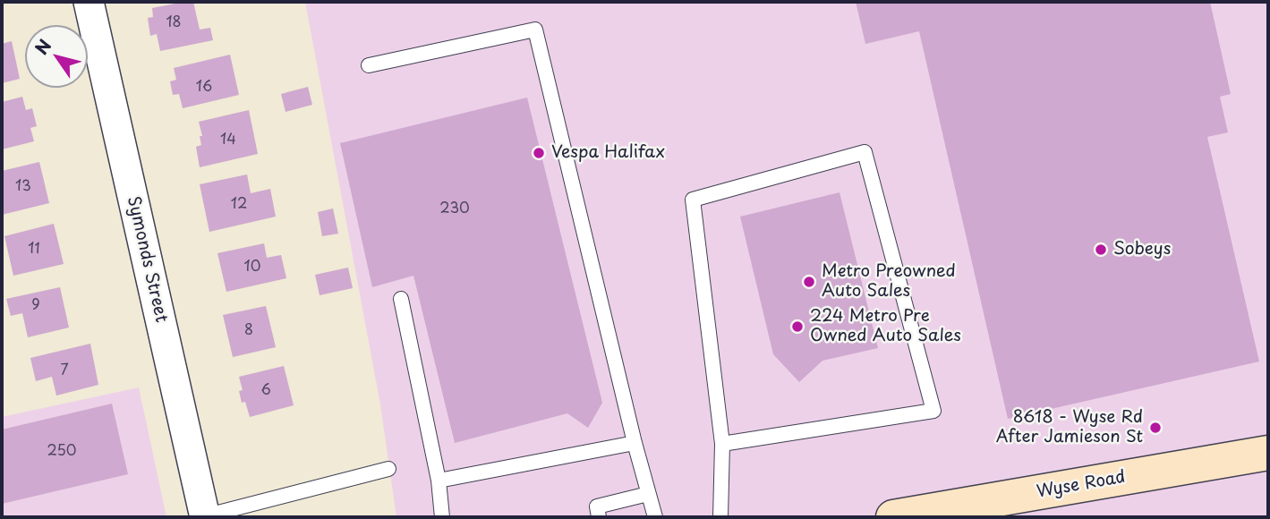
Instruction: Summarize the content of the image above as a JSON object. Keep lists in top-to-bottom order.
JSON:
{
  "streets": {
    "main road": ["Wyse Road"],
    "street": ["Symonds Street"]
  },
  "places": [
    "Vespa Halifax",
    "Sobeys",
    "Metro Preowned Auto Sales",
    "224 Metro Pre Owned Auto Sales",
    "8618 - Wyse Rd After Jamieson St"
  ],
  "house_numbers": [
    "18",
    "16",
    "14",
    "13",
    "12",
    "230",
    "11",
    "10",
    "9",
    "8",
    "7",
    "6",
    "250"
  ],
  "north": "top left"
}
